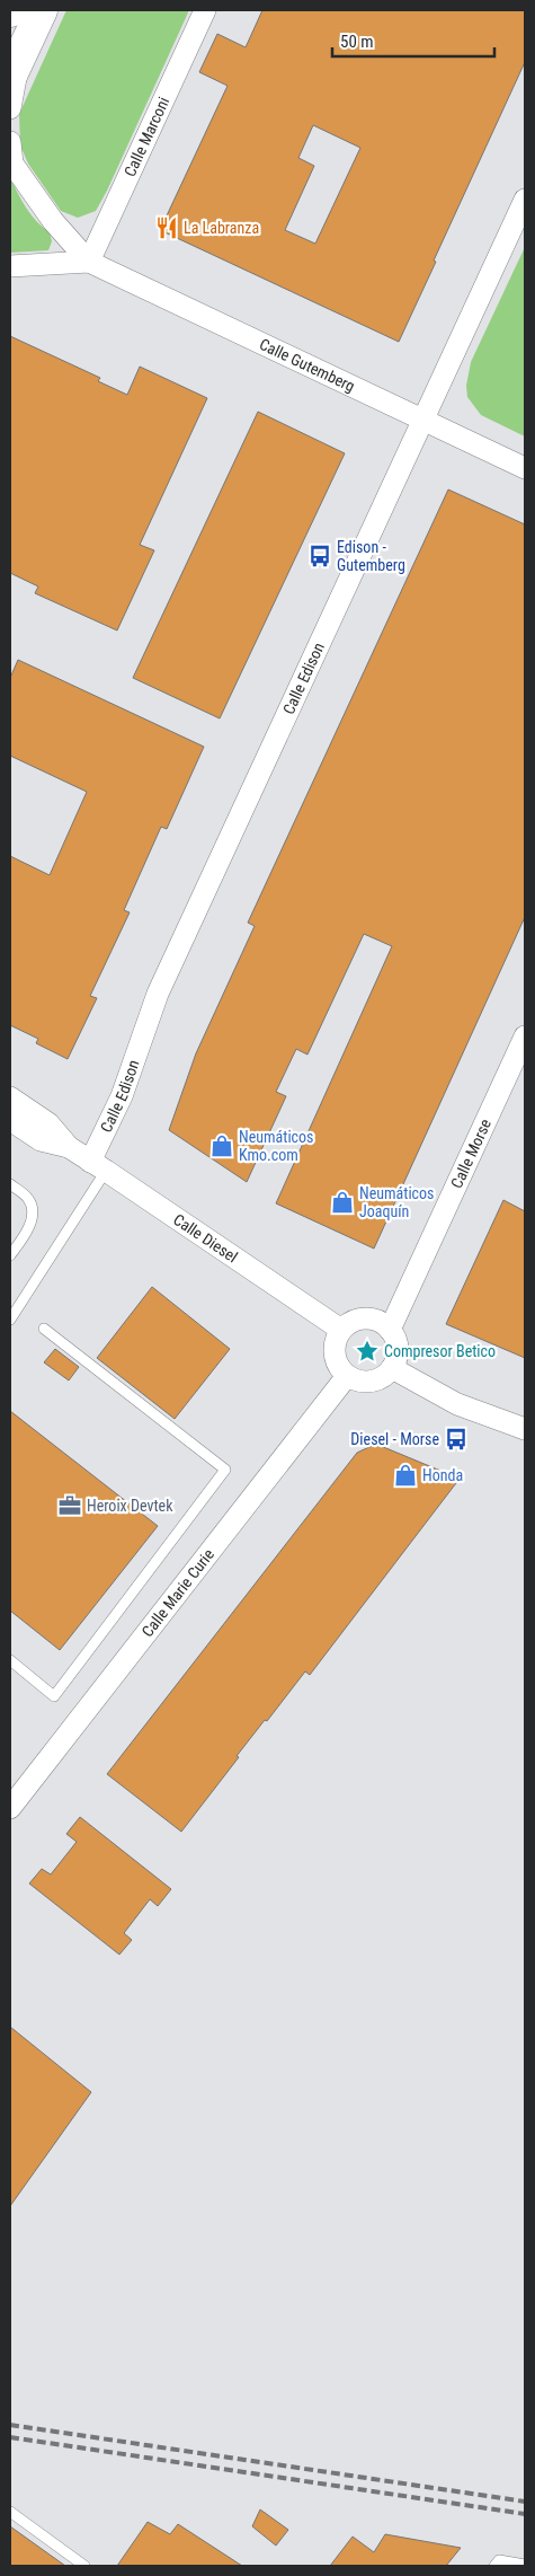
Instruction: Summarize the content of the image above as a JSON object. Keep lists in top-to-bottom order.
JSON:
{
  "streets": {
    "street": [
      "Calle Marconi",
      "Calle Gutemberg",
      "Calle Edison",
      "Calle Morse",
      "Calle Diesel",
      "Calle Marie Curie"
    ]
  },
  "crossings": [
    ["Calle Marconi", "Calle Gutemberg"],
    ["Calle Gutemberg", "Calle Edison"],
    ["Calle Edison", "Calle Diesel"],
    ["Calle Morse", "Calle Diesel"],
    ["Calle Morse", "Calle Marie Curie"],
    ["Calle Diesel", "Calle Marie Curie"]
  ],
  "places": {
    "restaurant": ["La Labranza"],
    "bus stop": ["Edison - Gutemberg", "Diesel - Morse"],
    "shop": ["Neumáticos Kmo.com", "Neumáticos Joaquín", "Honda"],
    "place": ["Compresor Betico"],
    "office": ["Heroix Devtek"]
  },
  "scale_bar": "50 m"
}
